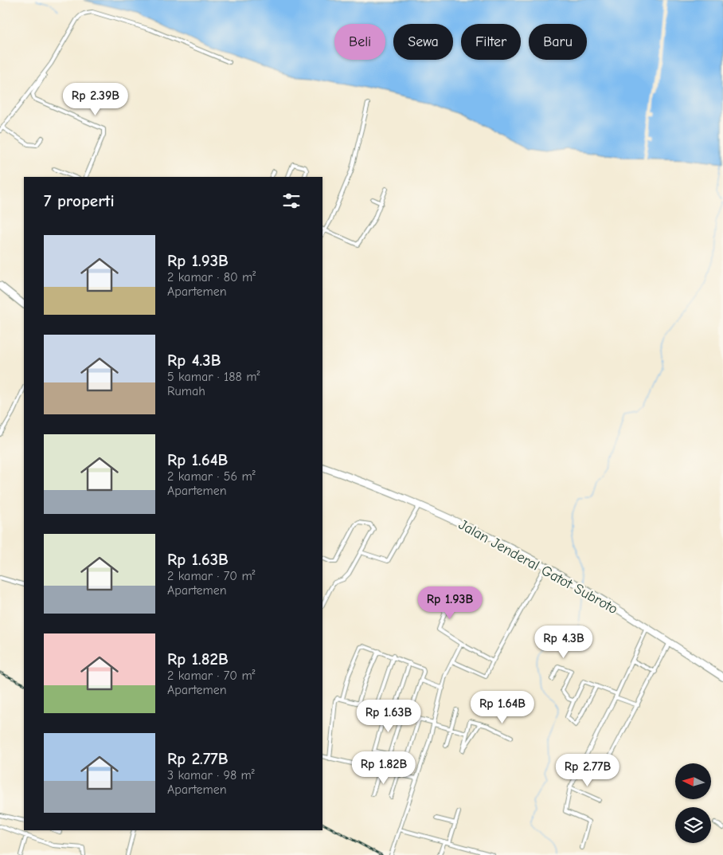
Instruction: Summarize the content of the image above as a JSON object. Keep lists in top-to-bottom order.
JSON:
{
  "streets": {
    "highway": ["Jalan Jenderal Gatot Subroto"]
  },
  "north": "left",
  "page": {
    "chip": [
      "Beli",
      "Sewa",
      "Filter",
      "Baru"
    ],
    "price": [
      "Rp 2.39B",
      "Rp 1.93B",
      "Rp 4.3B",
      "Rp 1.64B",
      "Rp 1.63B",
      "Rp 1.82B",
      "Rp 2.77B"
    ],
    "heading": "7 properti",
    "list": [
      {
        "name": "Rp 1.93B",
        "note": "2 kamar · 80 m² · Apartemen"
      },
      {
        "name": "Rp 4.3B",
        "note": "5 kamar · 188 m² · Rumah"
      },
      {
        "name": "Rp 1.64B",
        "note": "2 kamar · 56 m² · Apartemen"
      },
      {
        "name": "Rp 1.63B",
        "note": "2 kamar · 70 m² · Apartemen"
      },
      {
        "name": "Rp 1.82B",
        "note": "2 kamar · 70 m² · Apartemen"
      },
      {
        "name": "Rp 2.77B",
        "note": "3 kamar · 98 m² · Apartemen"
      }
    ]
  }
}
